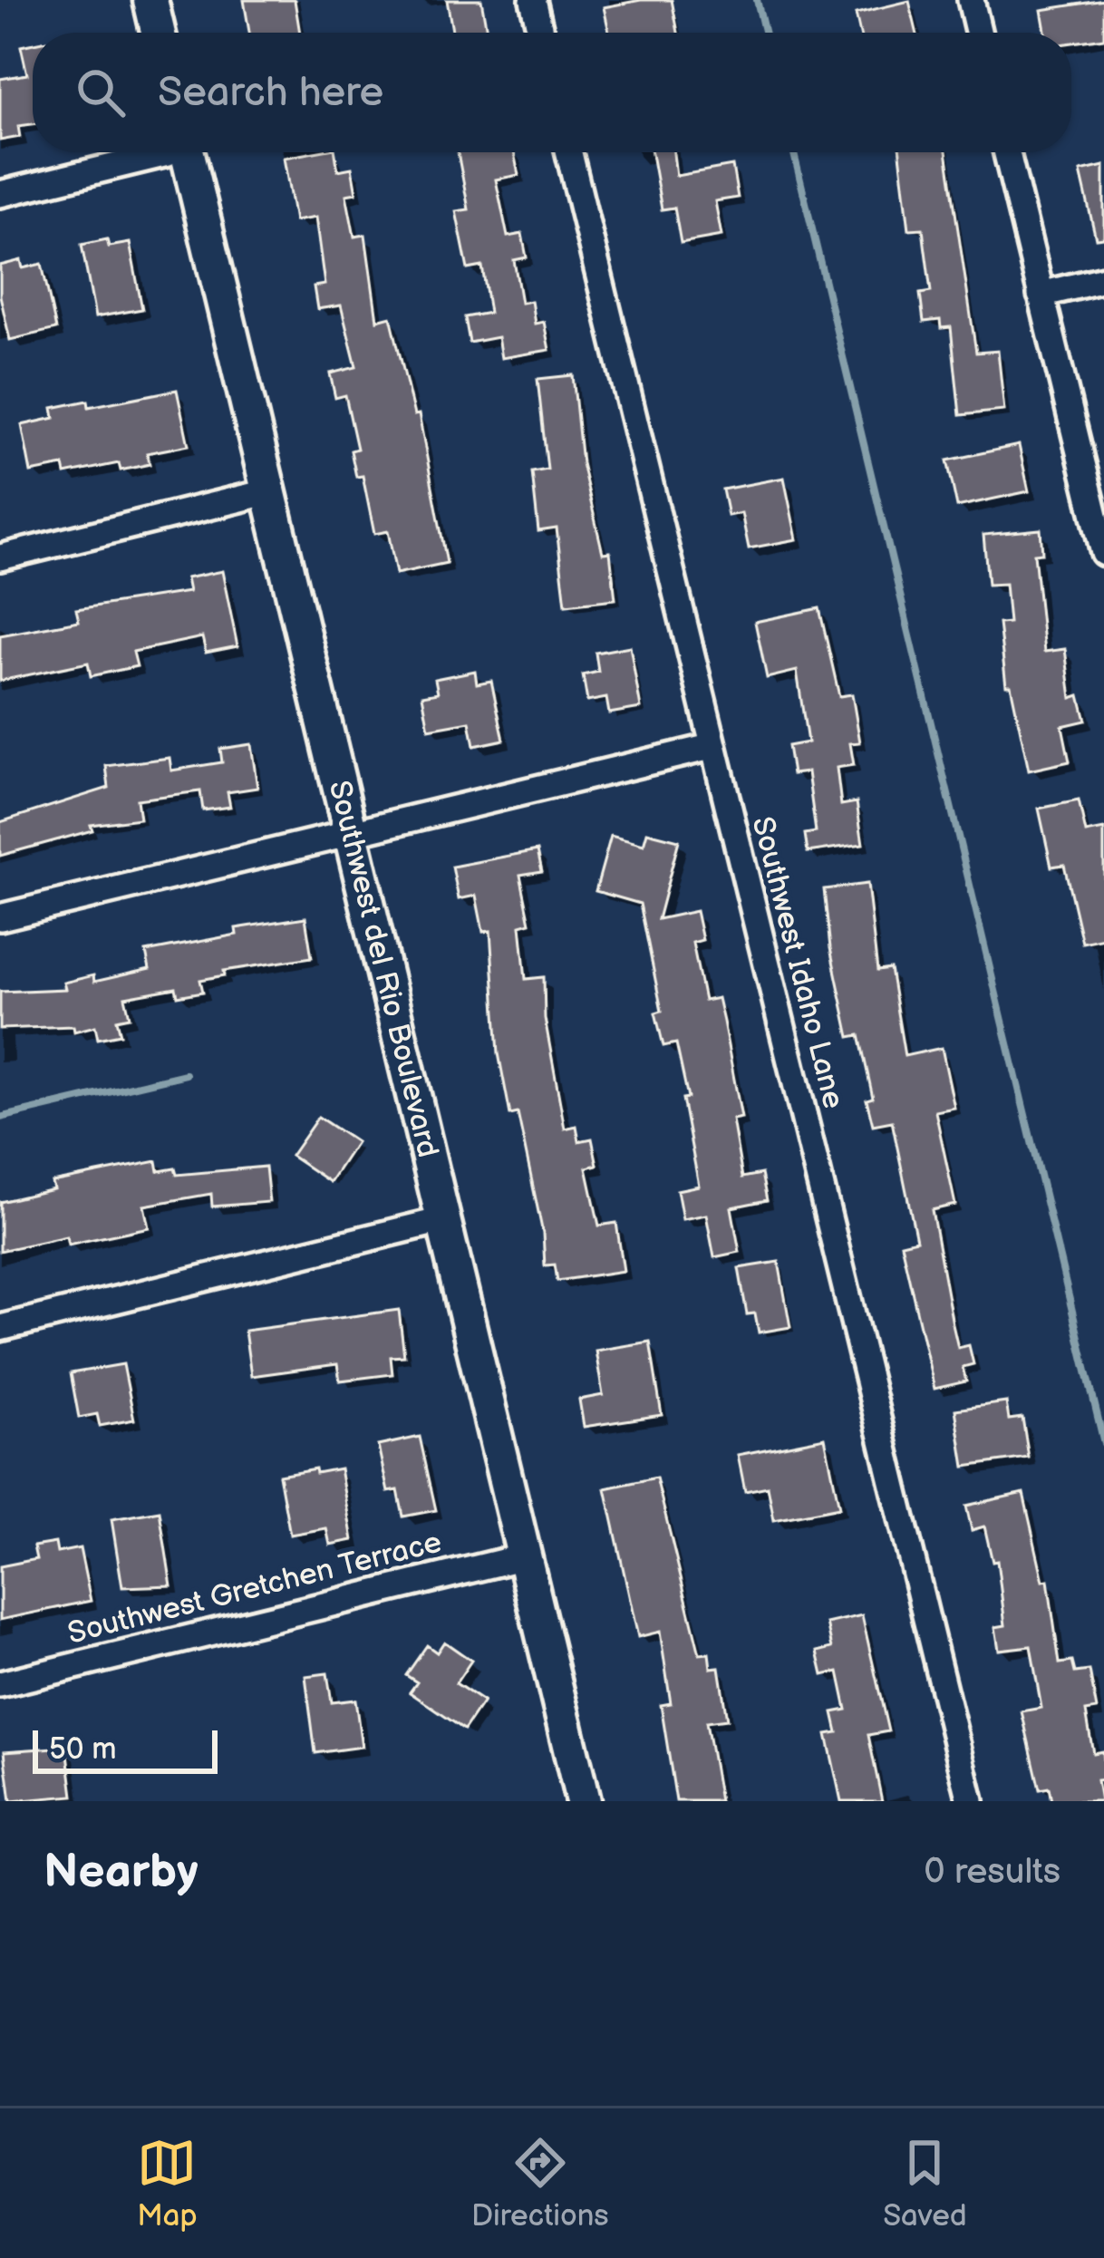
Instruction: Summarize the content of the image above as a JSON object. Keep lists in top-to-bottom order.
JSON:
{
  "streets": {
    "street": ["Southwest Idaho Lane", "Southwest del Rio Boulevard", "Southwest Gretchen Terrace"]
  },
  "crossings": [
    ["Southwest del Rio Boulevard", "Southwest Gretchen Terrace"]
  ],
  "scale_bar": "50 m",
  "page": {
    "search": "Search here",
    "scale": "50 m",
    "heading": ["Nearby", "0 results"],
    "nav": ["Map", "Directions", "Saved"]
  }
}
